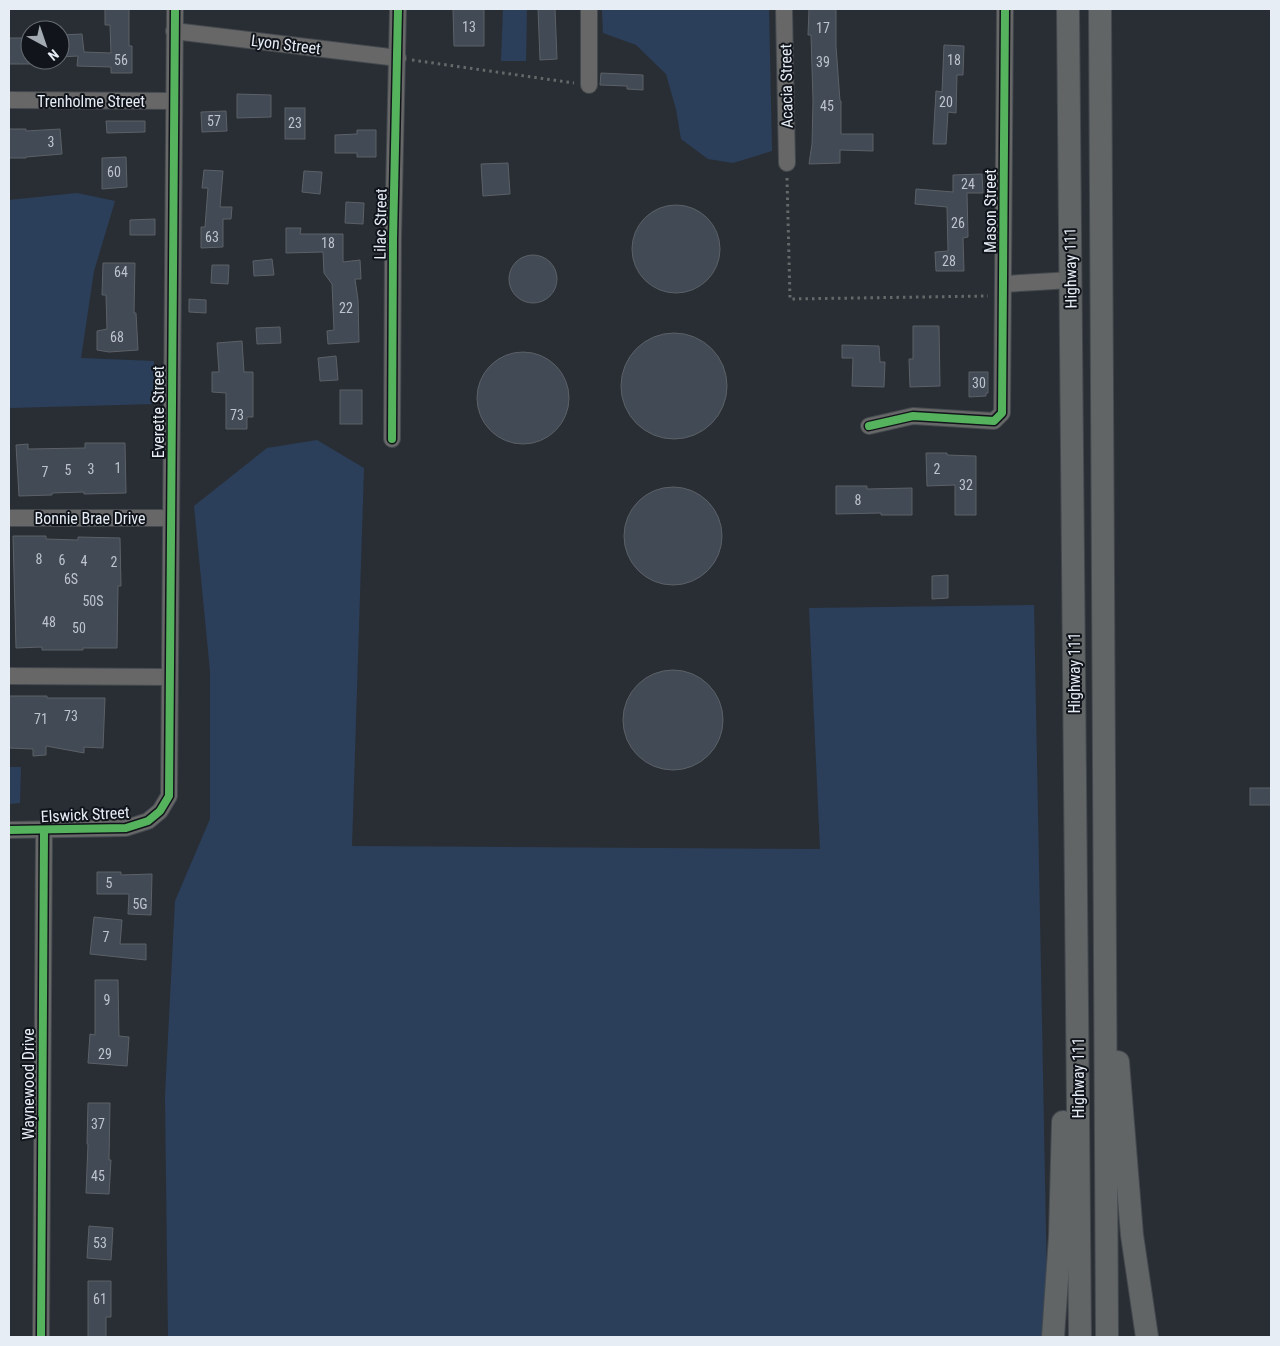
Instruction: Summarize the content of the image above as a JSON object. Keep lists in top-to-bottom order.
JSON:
{
  "streets": {
    "highway": ["Highway 111"],
    "street": [
      "Lyon Street",
      "Acacia Street",
      "Trenholme Street",
      "Mason Street",
      "Lilac Street",
      "Everette Street",
      "Bonnie Brae Drive",
      "Elswick Street",
      "Waynewood Drive"
    ]
  },
  "crossings": [
    ["Lyon Street", "Lilac Street"],
    ["Lyon Street", "Everette Street"],
    ["Trenholme Street", "Everette Street"],
    ["Everette Street", "Bonnie Brae Drive"],
    ["Everette Street", "Elswick Street"],
    ["Elswick Street", "Waynewood Drive"]
  ],
  "house_numbers": [
    "13",
    "17",
    "56",
    "18",
    "39",
    "20",
    "45",
    "57",
    "23",
    "3",
    "60",
    "24",
    "26",
    "63",
    "18",
    "28",
    "64",
    "22",
    "68",
    "30",
    "73",
    "1",
    "3",
    "2",
    "5",
    "7",
    "32",
    "8",
    "8",
    "6",
    "4",
    "2",
    "6S",
    "50S",
    "48",
    "50",
    "73",
    "71",
    "5",
    "5G",
    "7",
    "9",
    "29",
    "37",
    "45",
    "53",
    "61"
  ],
  "north": "bottom right"
}
